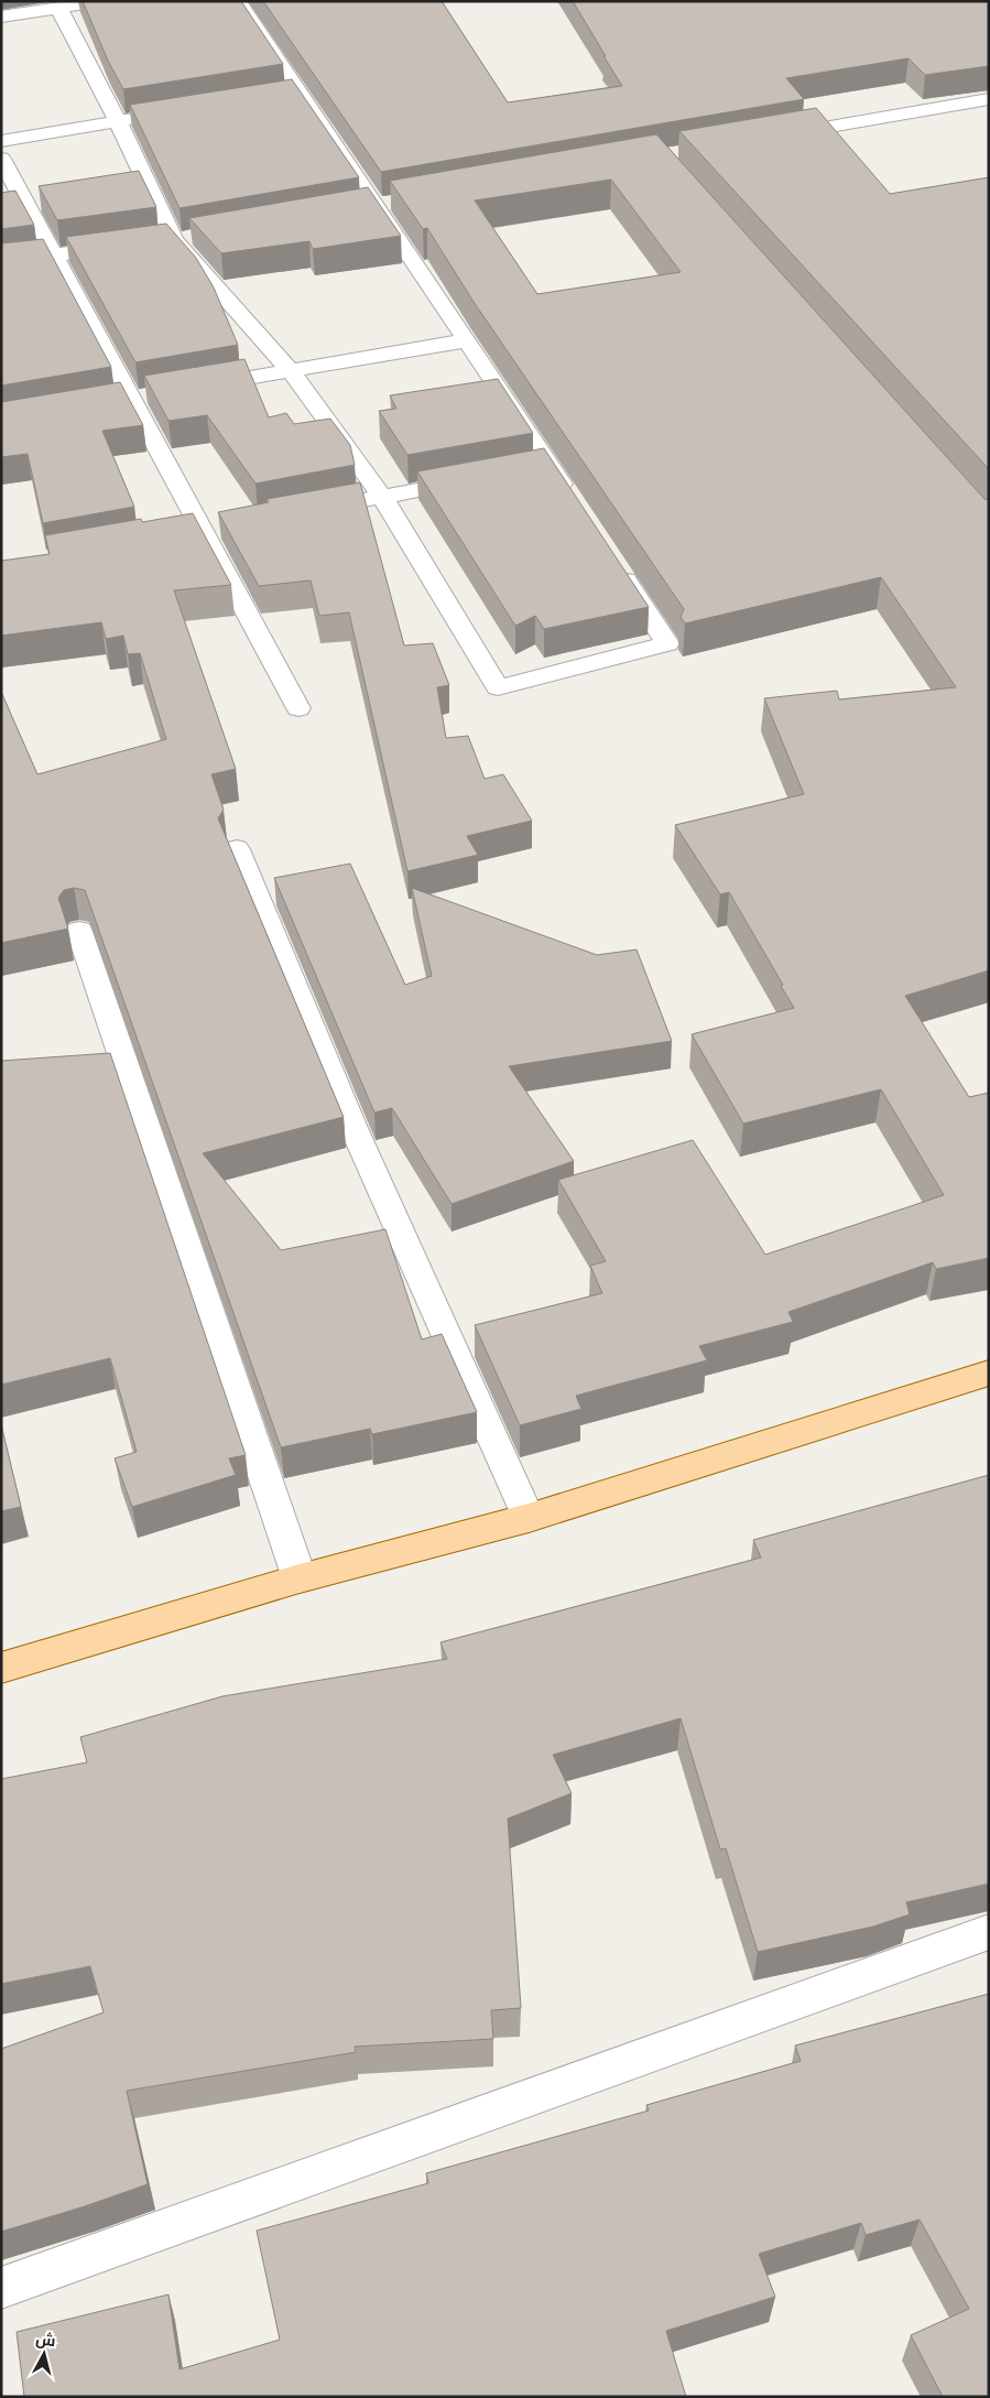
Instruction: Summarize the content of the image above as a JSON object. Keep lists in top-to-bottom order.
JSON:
{
  "north": "top"
}
